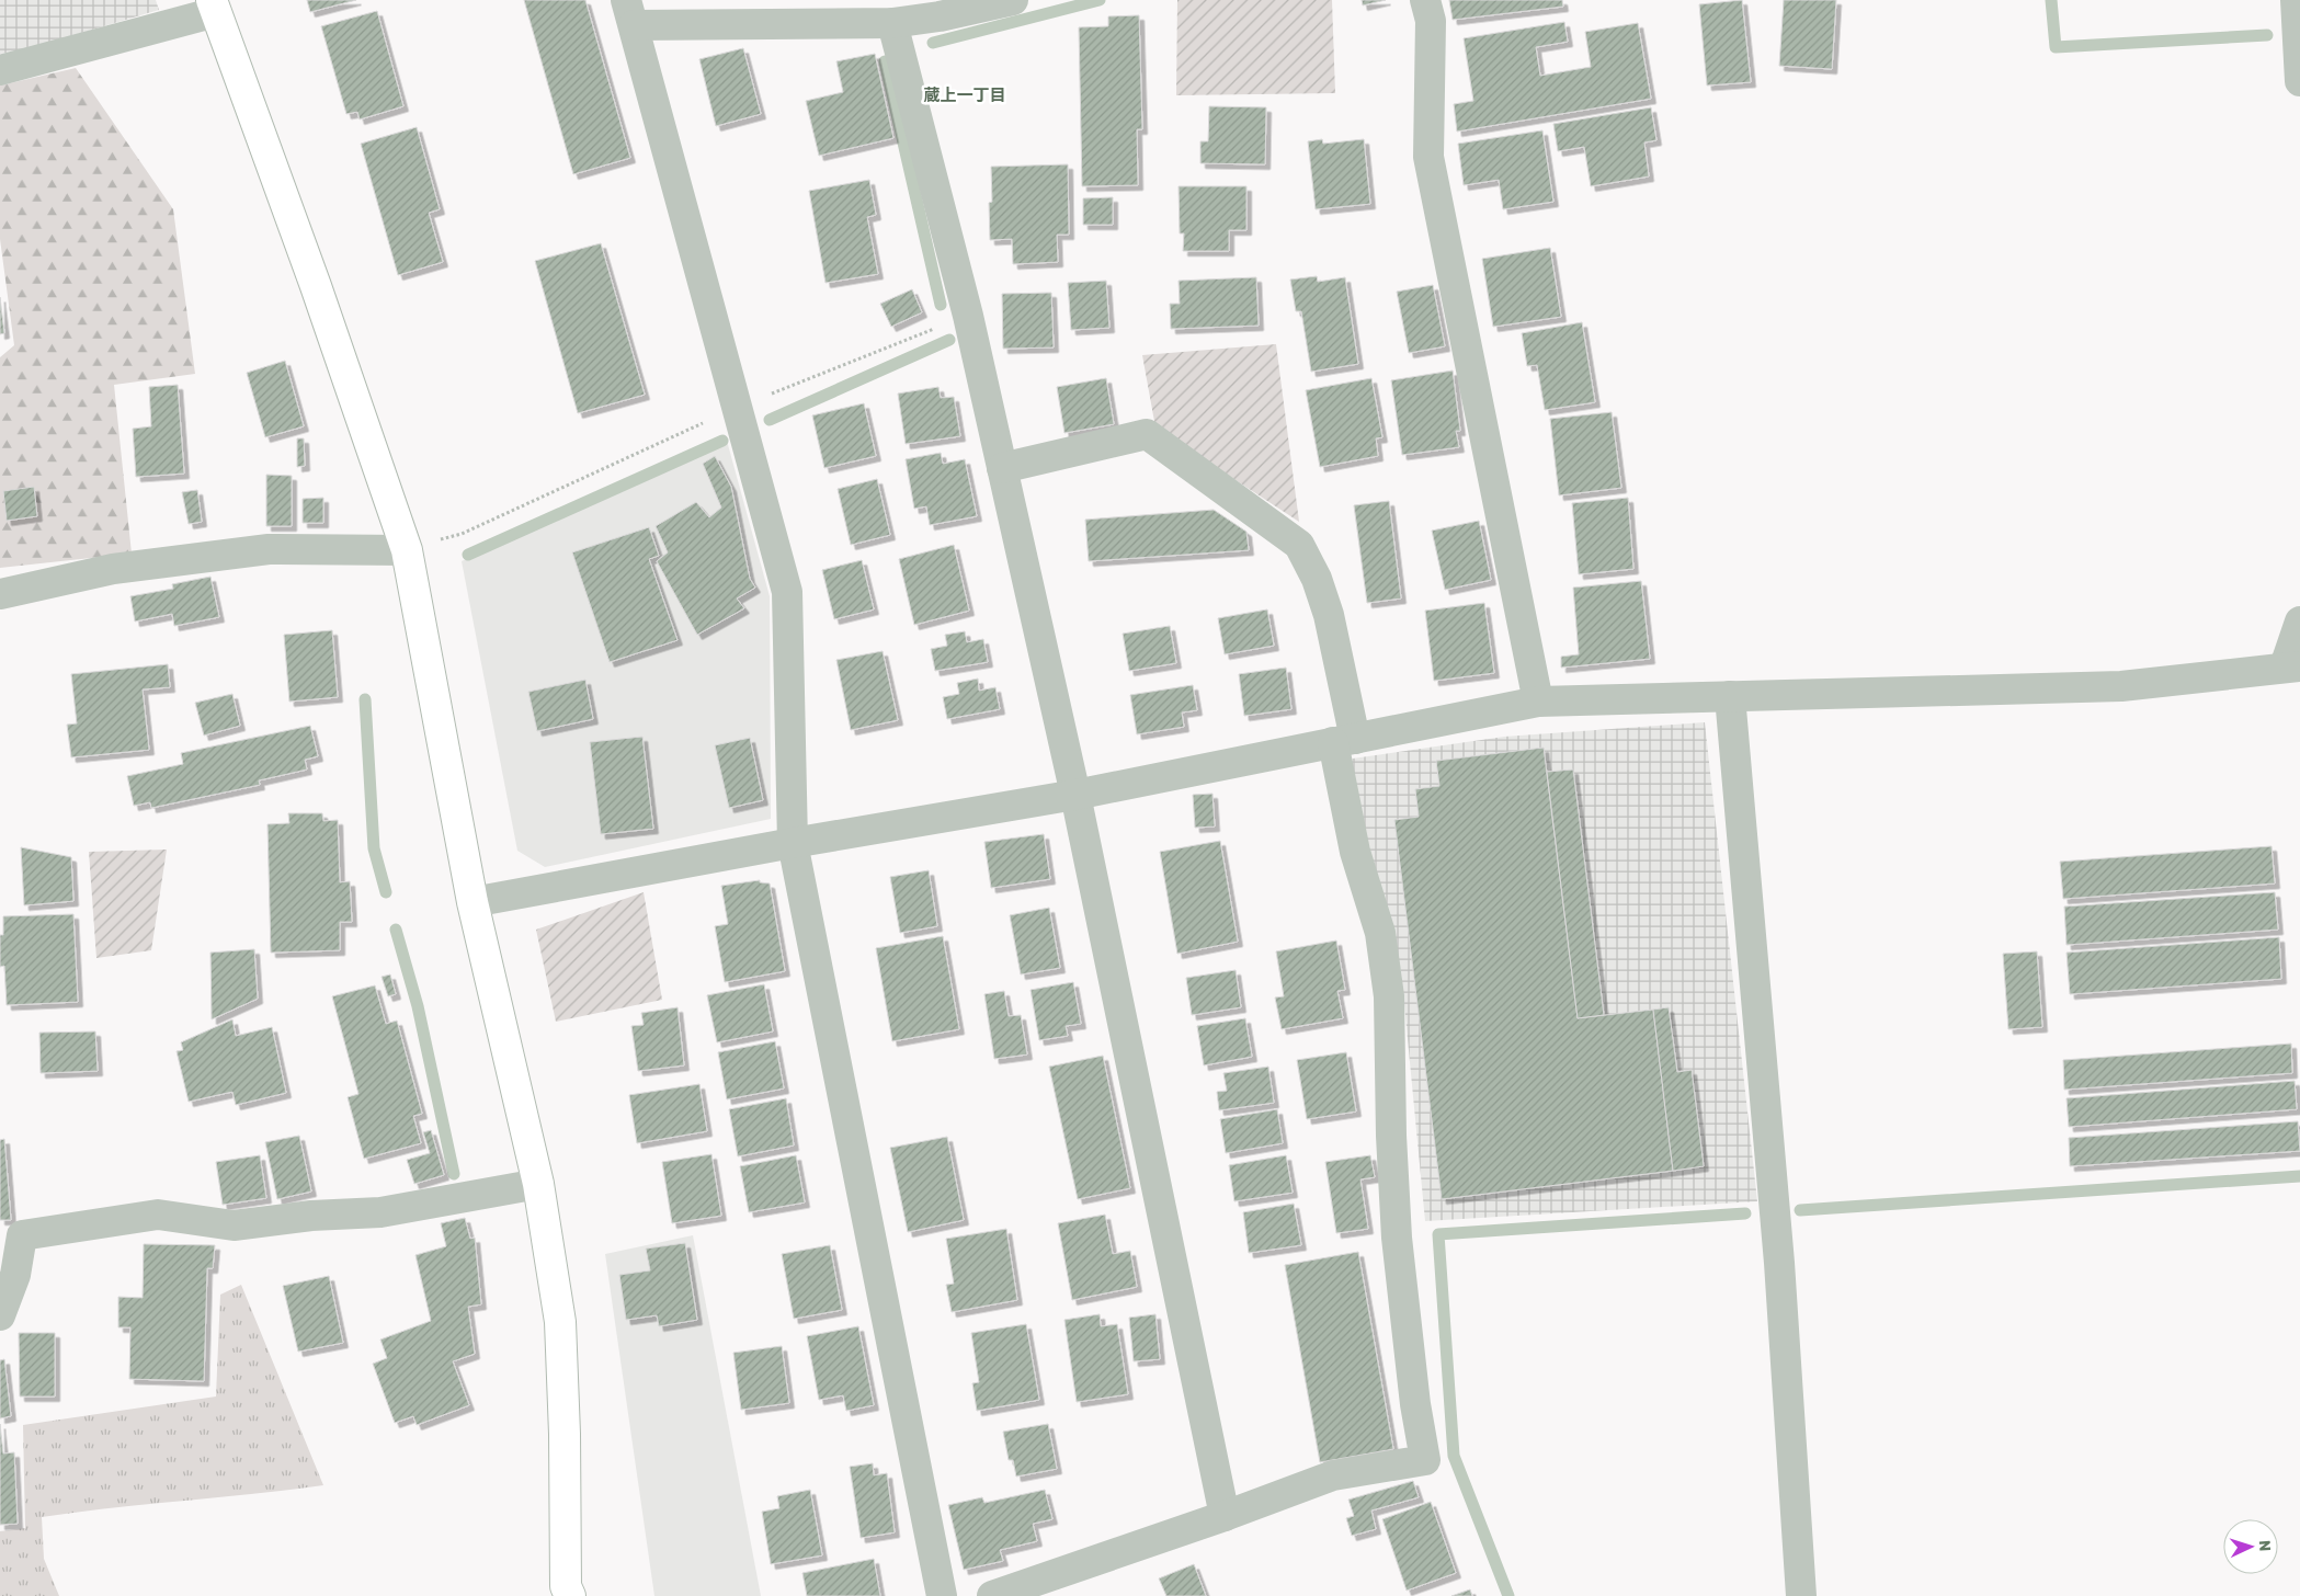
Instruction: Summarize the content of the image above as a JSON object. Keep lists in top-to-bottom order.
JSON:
{
  "districts": ["蔵上一丁目"],
  "north": "right"
}
